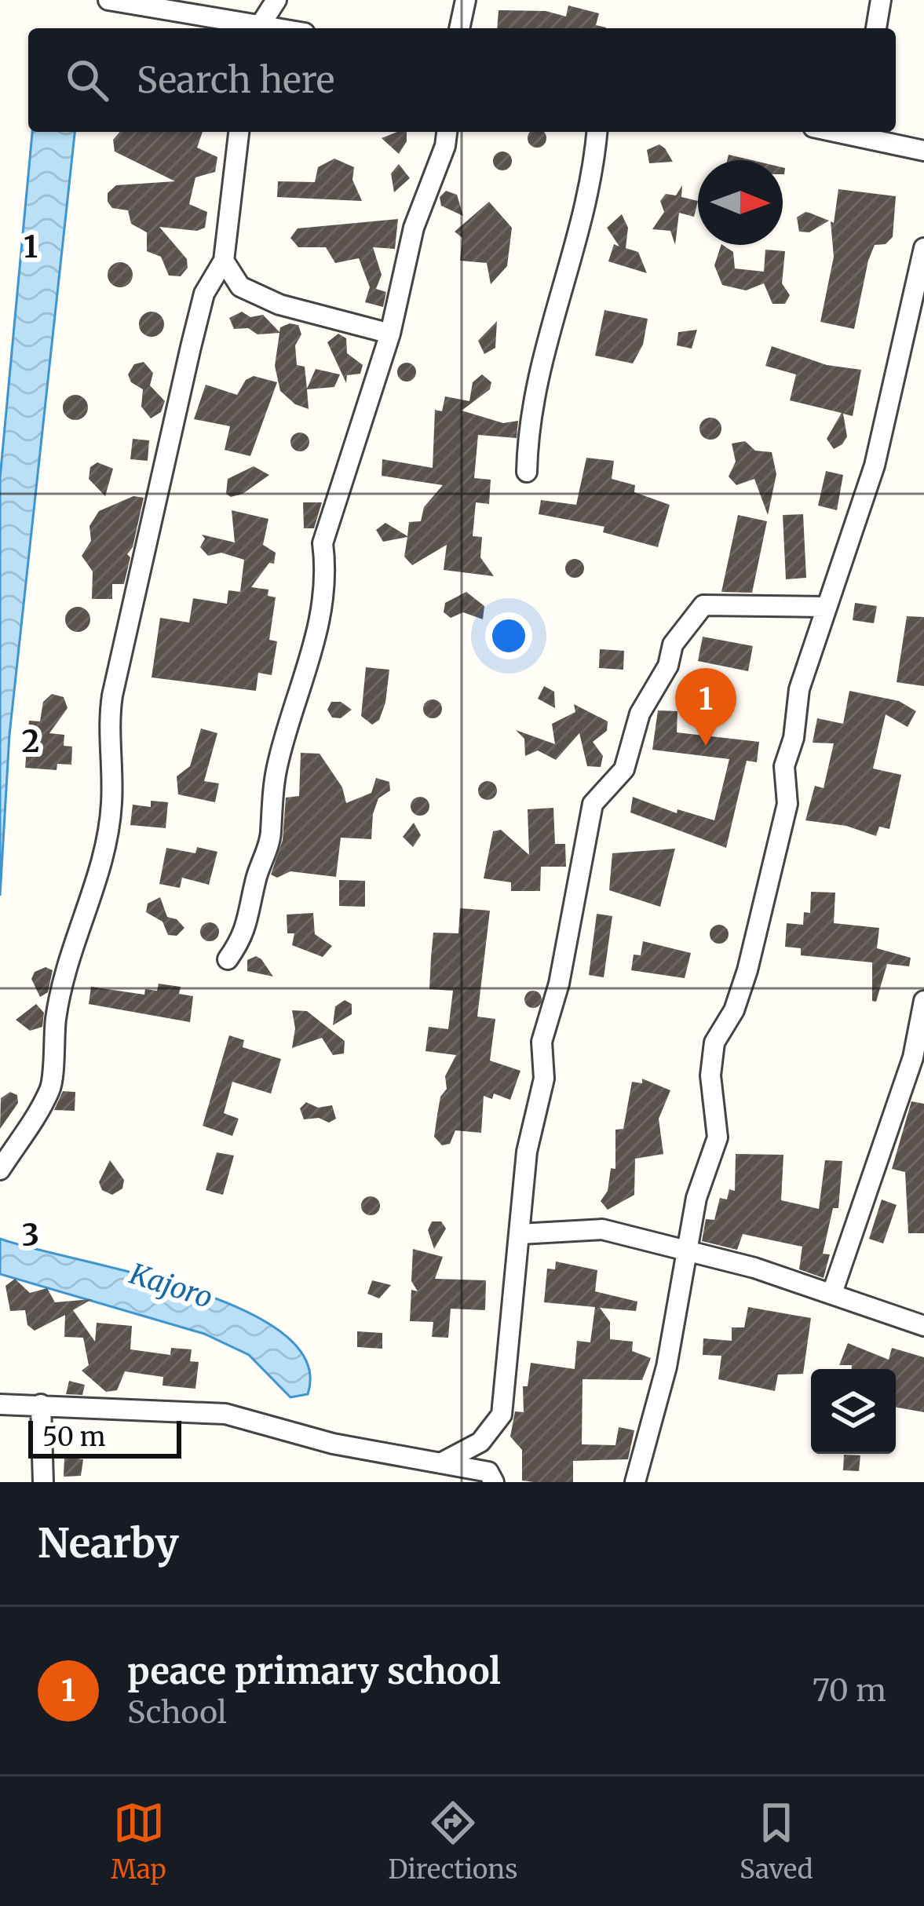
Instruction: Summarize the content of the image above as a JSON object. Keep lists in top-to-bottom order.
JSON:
{
  "water": ["Kajoro"],
  "scale_bar": "50 m",
  "north": "right",
  "page": {
    "search": "Search here",
    "pins": "1",
    "scale": "50 m",
    "heading": "Nearby",
    "list": [
      {
        "mark": "1",
        "name": "peace primary school",
        "note": "School",
        "value": "70 m"
      }
    ],
    "nav": ["Map", "Directions", "Saved"]
  },
  "grid": {
    "rows": ["1", "2", "3"]
  }
}
